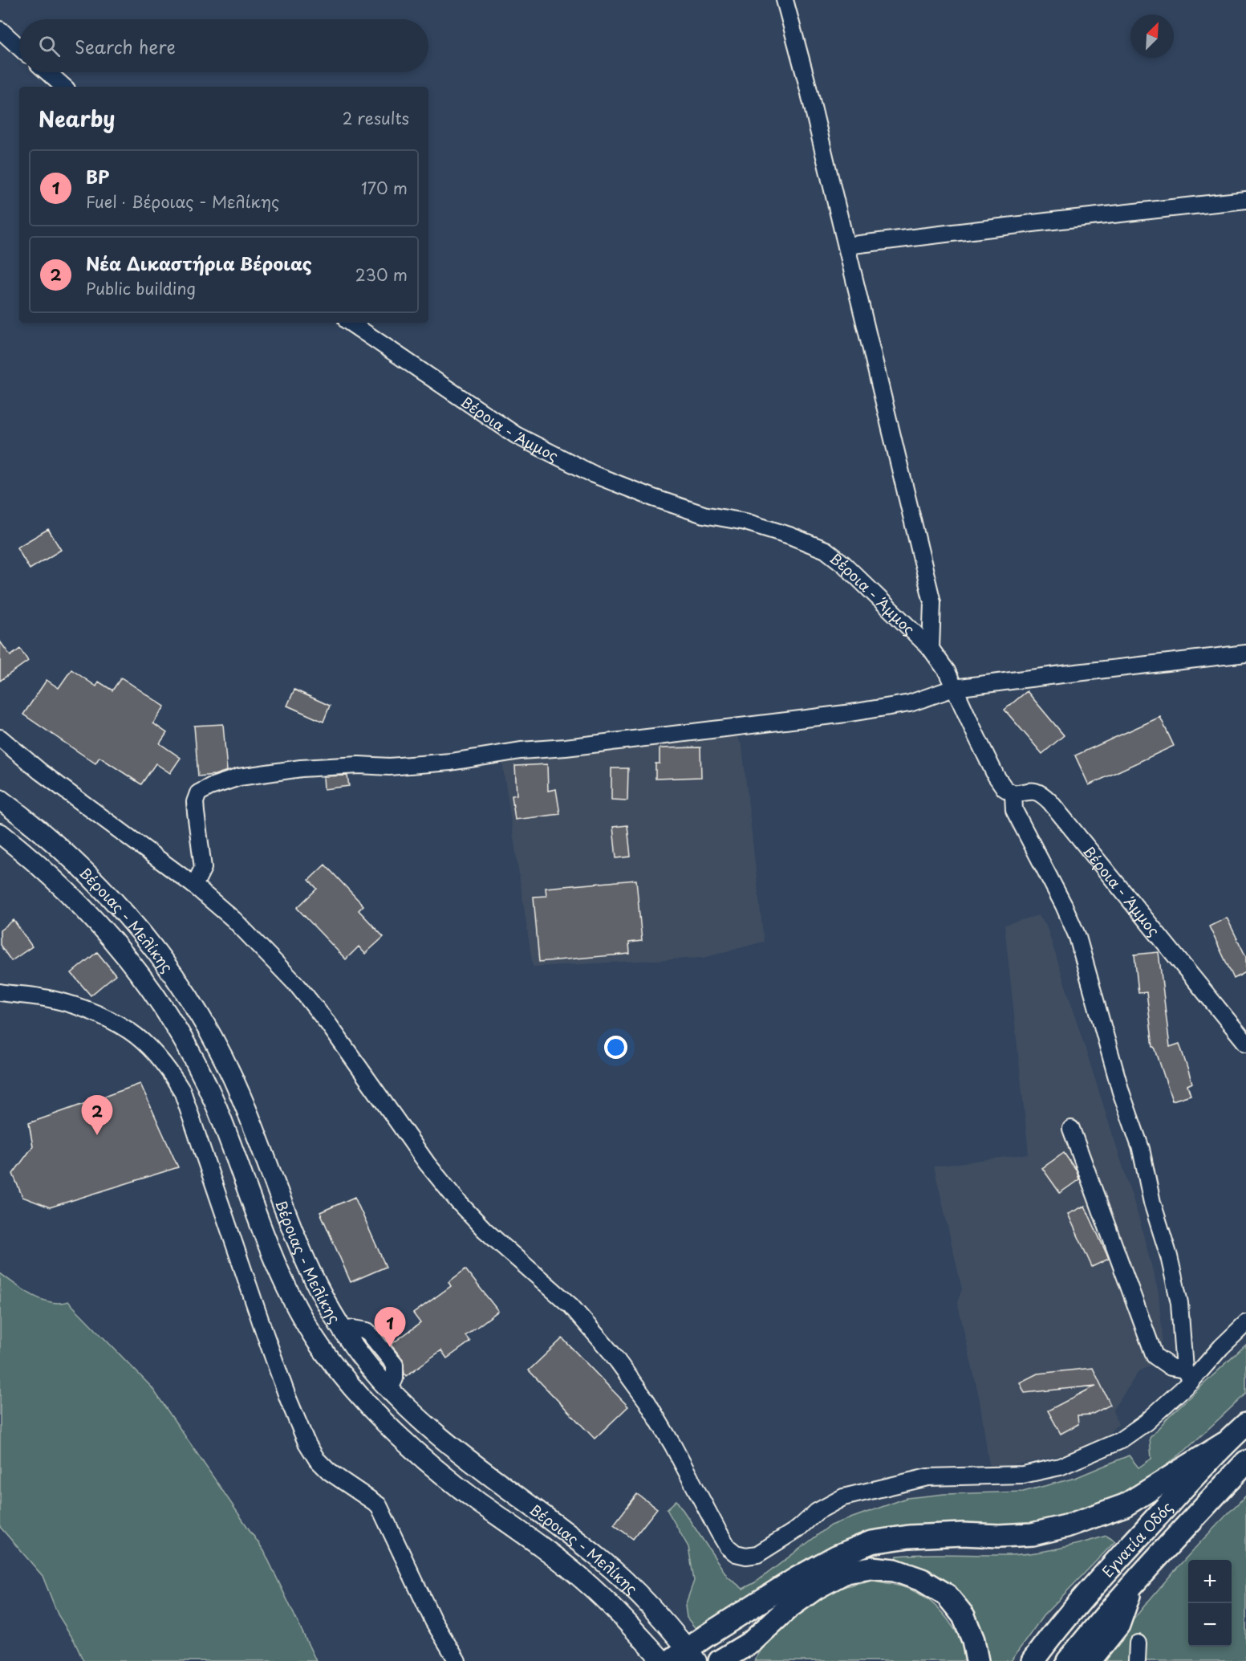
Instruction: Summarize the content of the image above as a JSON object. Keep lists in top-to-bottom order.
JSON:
{
  "streets": {
    "highway": ["Εγνατία Οδός"],
    "main road": ["Βέροιας - Μελίκης"],
    "street": ["Βέροια - Άμμος"]
  },
  "north": "top right",
  "page": {
    "search": "Search here",
    "heading": ["Nearby", "2 results"],
    "list": [
      {
        "mark": "1",
        "name": "BP",
        "note": "Fuel · Βέροιας - Μελίκης",
        "value": "170 m"
      },
      {
        "mark": "2",
        "name": "Νέα Δικαστήρια Βέροιας",
        "note": "Public building",
        "value": "230 m"
      }
    ],
    "pins": ["2", "1"],
    "map_buttons": ["+", "−"]
  }
}
